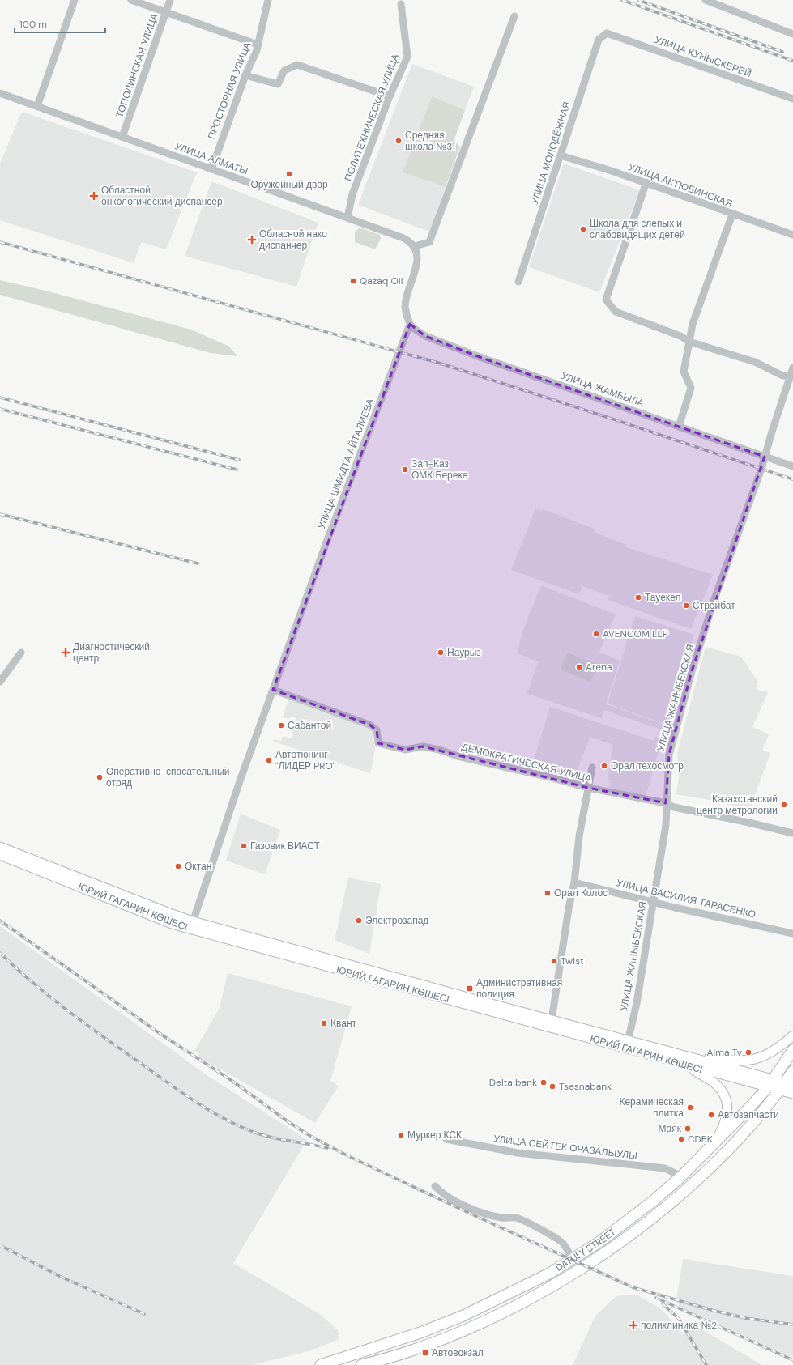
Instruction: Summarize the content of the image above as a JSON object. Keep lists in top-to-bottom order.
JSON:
{
  "streets": {
    "highway": ["DATULY STREET"],
    "main road": ["ЮРИЙ ГАГАРИН КӨШЕСІ"],
    "street": [
      "УЛИЦА КУНЫСКЕРЕЙ",
      "ТОПОЛИНСКАЯ УЛИЦА",
      "ПРОСТОРНАЯ УЛИЦА",
      "ПОЛИТЕХНИЧЕСКАЯ УЛИЦА",
      "УЛИЦА МОЛОДЁЖНАЯ",
      "УЛИЦА АЛМАТЫ",
      "УЛИЦА АКТЮБИНСКАЯ",
      "УЛИЦА ЖАМБЫЛА",
      "УЛИЦА ШМИДТА АЙТАЛИЕВА",
      "УЛИЦА ЖАНЫБЕКСКАЯ",
      "ДЕМОКРАТИЧЕСКАЯ УЛИЦА",
      "УЛИЦА ВАСИЛИЯ ТАРАСЕНКО",
      "УЛИЦА СЕЙТЕК ОРАЗАЛЫУЛЫ"
    ]
  },
  "crossings": [
    ["УЛИЦА КУНЫСКЕРЕЙ", "УЛИЦА МОЛОДЁЖНАЯ"],
    ["ТОПОЛИНСКАЯ УЛИЦА", "УЛИЦА АЛМАТЫ"],
    ["ПРОСТОРНАЯ УЛИЦА", "УЛИЦА АЛМАТЫ"],
    ["ПОЛИТЕХНИЧЕСКАЯ УЛИЦА", "УЛИЦА АЛМАТЫ"],
    ["УЛИЦА МОЛОДЁЖНАЯ", "УЛИЦА АКТЮБИНСКАЯ"],
    ["УЛИЦА ЖАМБЫЛА", "УЛИЦА ШМИДТА АЙТАЛИЕВА"],
    ["УЛИЦА ЖАМБЫЛА", "УЛИЦА ЖАНЫБЕКСКАЯ"],
    ["УЛИЦА ШМИДТА АЙТАЛИЕВА", "ДЕМОКРАТИЧЕСКАЯ УЛИЦА"],
    ["УЛИЦА ШМИДТА АЙТАЛИЕВА", "ЮРИЙ ГАГАРИН КӨШЕСІ"],
    ["УЛИЦА ЖАНЫБЕКСКАЯ", "ДЕМОКРАТИЧЕСКАЯ УЛИЦА"],
    ["УЛИЦА ЖАНЫБЕКСКАЯ", "УЛИЦА ВАСИЛИЯ ТАРАСЕНКО"],
    ["УЛИЦА ЖАНЫБЕКСКАЯ", "ЮРИЙ ГАГАРИН КӨШЕСІ"],
    ["ЮРИЙ ГАГАРИН КӨШЕСІ", "DATULY STREET"],
    ["УЛИЦА СЕЙТЕК ОРАЗАЛЫУЛЫ", "DATULY STREET"]
  ],
  "places": {
    "other": [
      "Средняя школа №31",
      "Оружейный двор",
      "Школа для слепых и слабовидящих детей",
      "Qazaq Oil",
      "Зап-Каз ОМК Береке",
      "Тауекел",
      "Стройбат",
      "AVENCOM LLP",
      "Наурыз",
      "Arena",
      "Сабантой",
      "Автотюнинг \"ЛИДЕР PRO\"",
      "Орал техосмотр",
      "Оперативно-спасательный отряд",
      "Казахстанский центр метрологии",
      "Газовик ВИАСТ",
      "Октан",
      "Орал Колос",
      "Электрозапад",
      "Twist",
      "Квант",
      "Alma Tv",
      "Delta bank",
      "Tsesnabank",
      "Керамическая плитка",
      "Автозапчасти",
      "Маяк",
      "Муркер КСК",
      "CDEK"
    ],
    "health": [
      "Областной онкологический диспансер",
      "Обласной нако диспанчер",
      "Диагностический центр",
      "поликлиника №2"
    ],
    "transit": ["Административная полиция", "Автовокзал"]
  },
  "scale_bar": "100 m"
}
